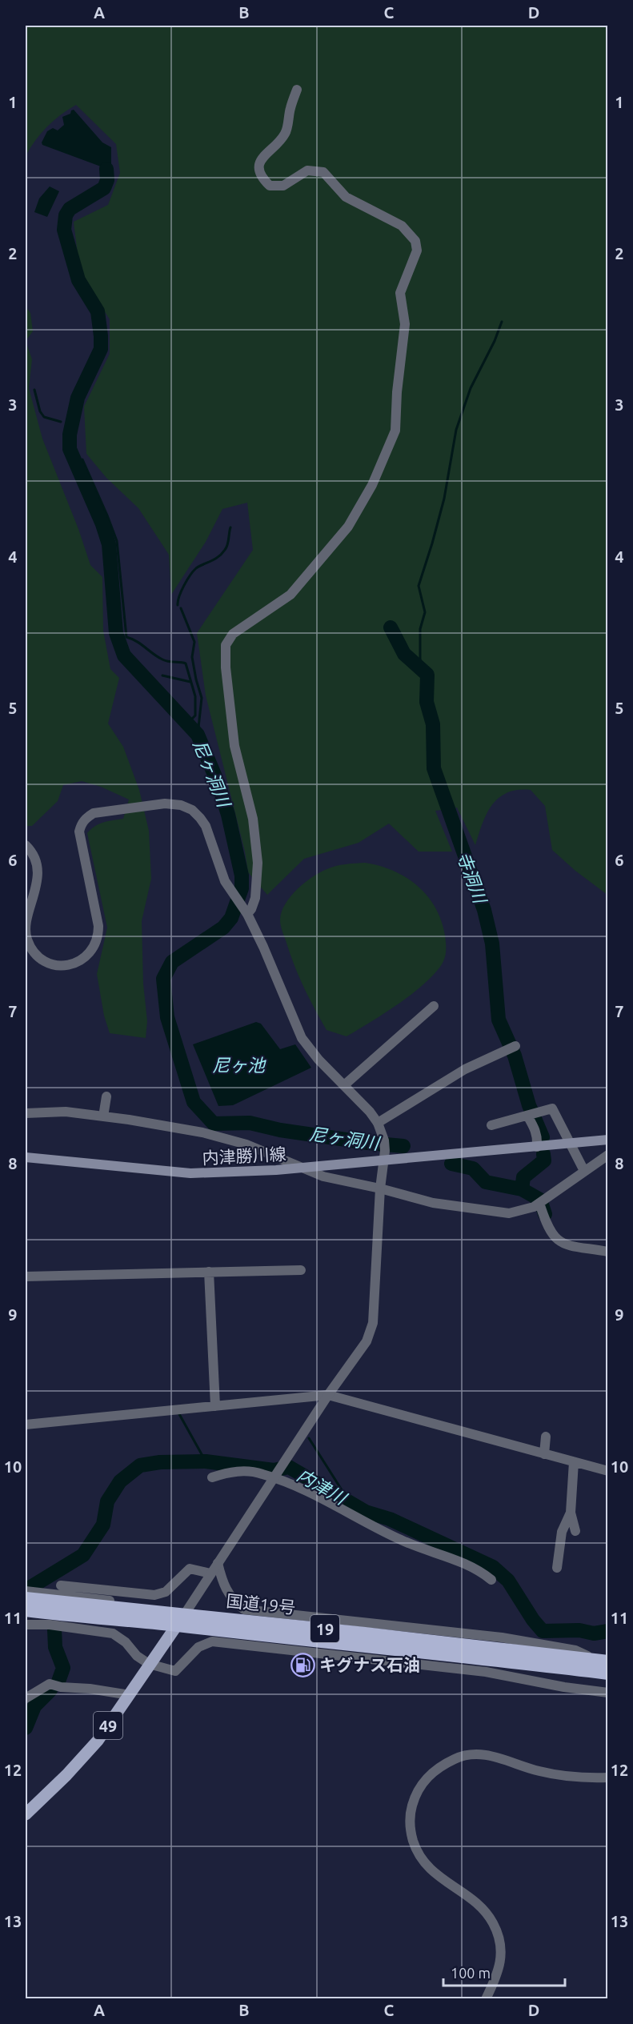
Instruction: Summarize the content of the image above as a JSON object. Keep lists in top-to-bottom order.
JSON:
{
  "streets": {
    "highway": ["国道19号", "19"],
    "main road": ["内津勝川線", "49"]
  },
  "crossings": [
    ["国道19号", "49"]
  ],
  "water": [
    "尼ヶ洞川",
    "寺洞川",
    "尼ヶ池",
    "内津川"
  ],
  "places": {
    "fuel station": ["キグナス石油"]
  },
  "scale_bar": "100 m",
  "grid": {
    "columns": [
      "A",
      "B",
      "C",
      "D"
    ],
    "rows": [
      "1",
      "2",
      "3",
      "4",
      "5",
      "6",
      "7",
      "8",
      "9",
      "10",
      "11",
      "12",
      "13"
    ]
  }
}
